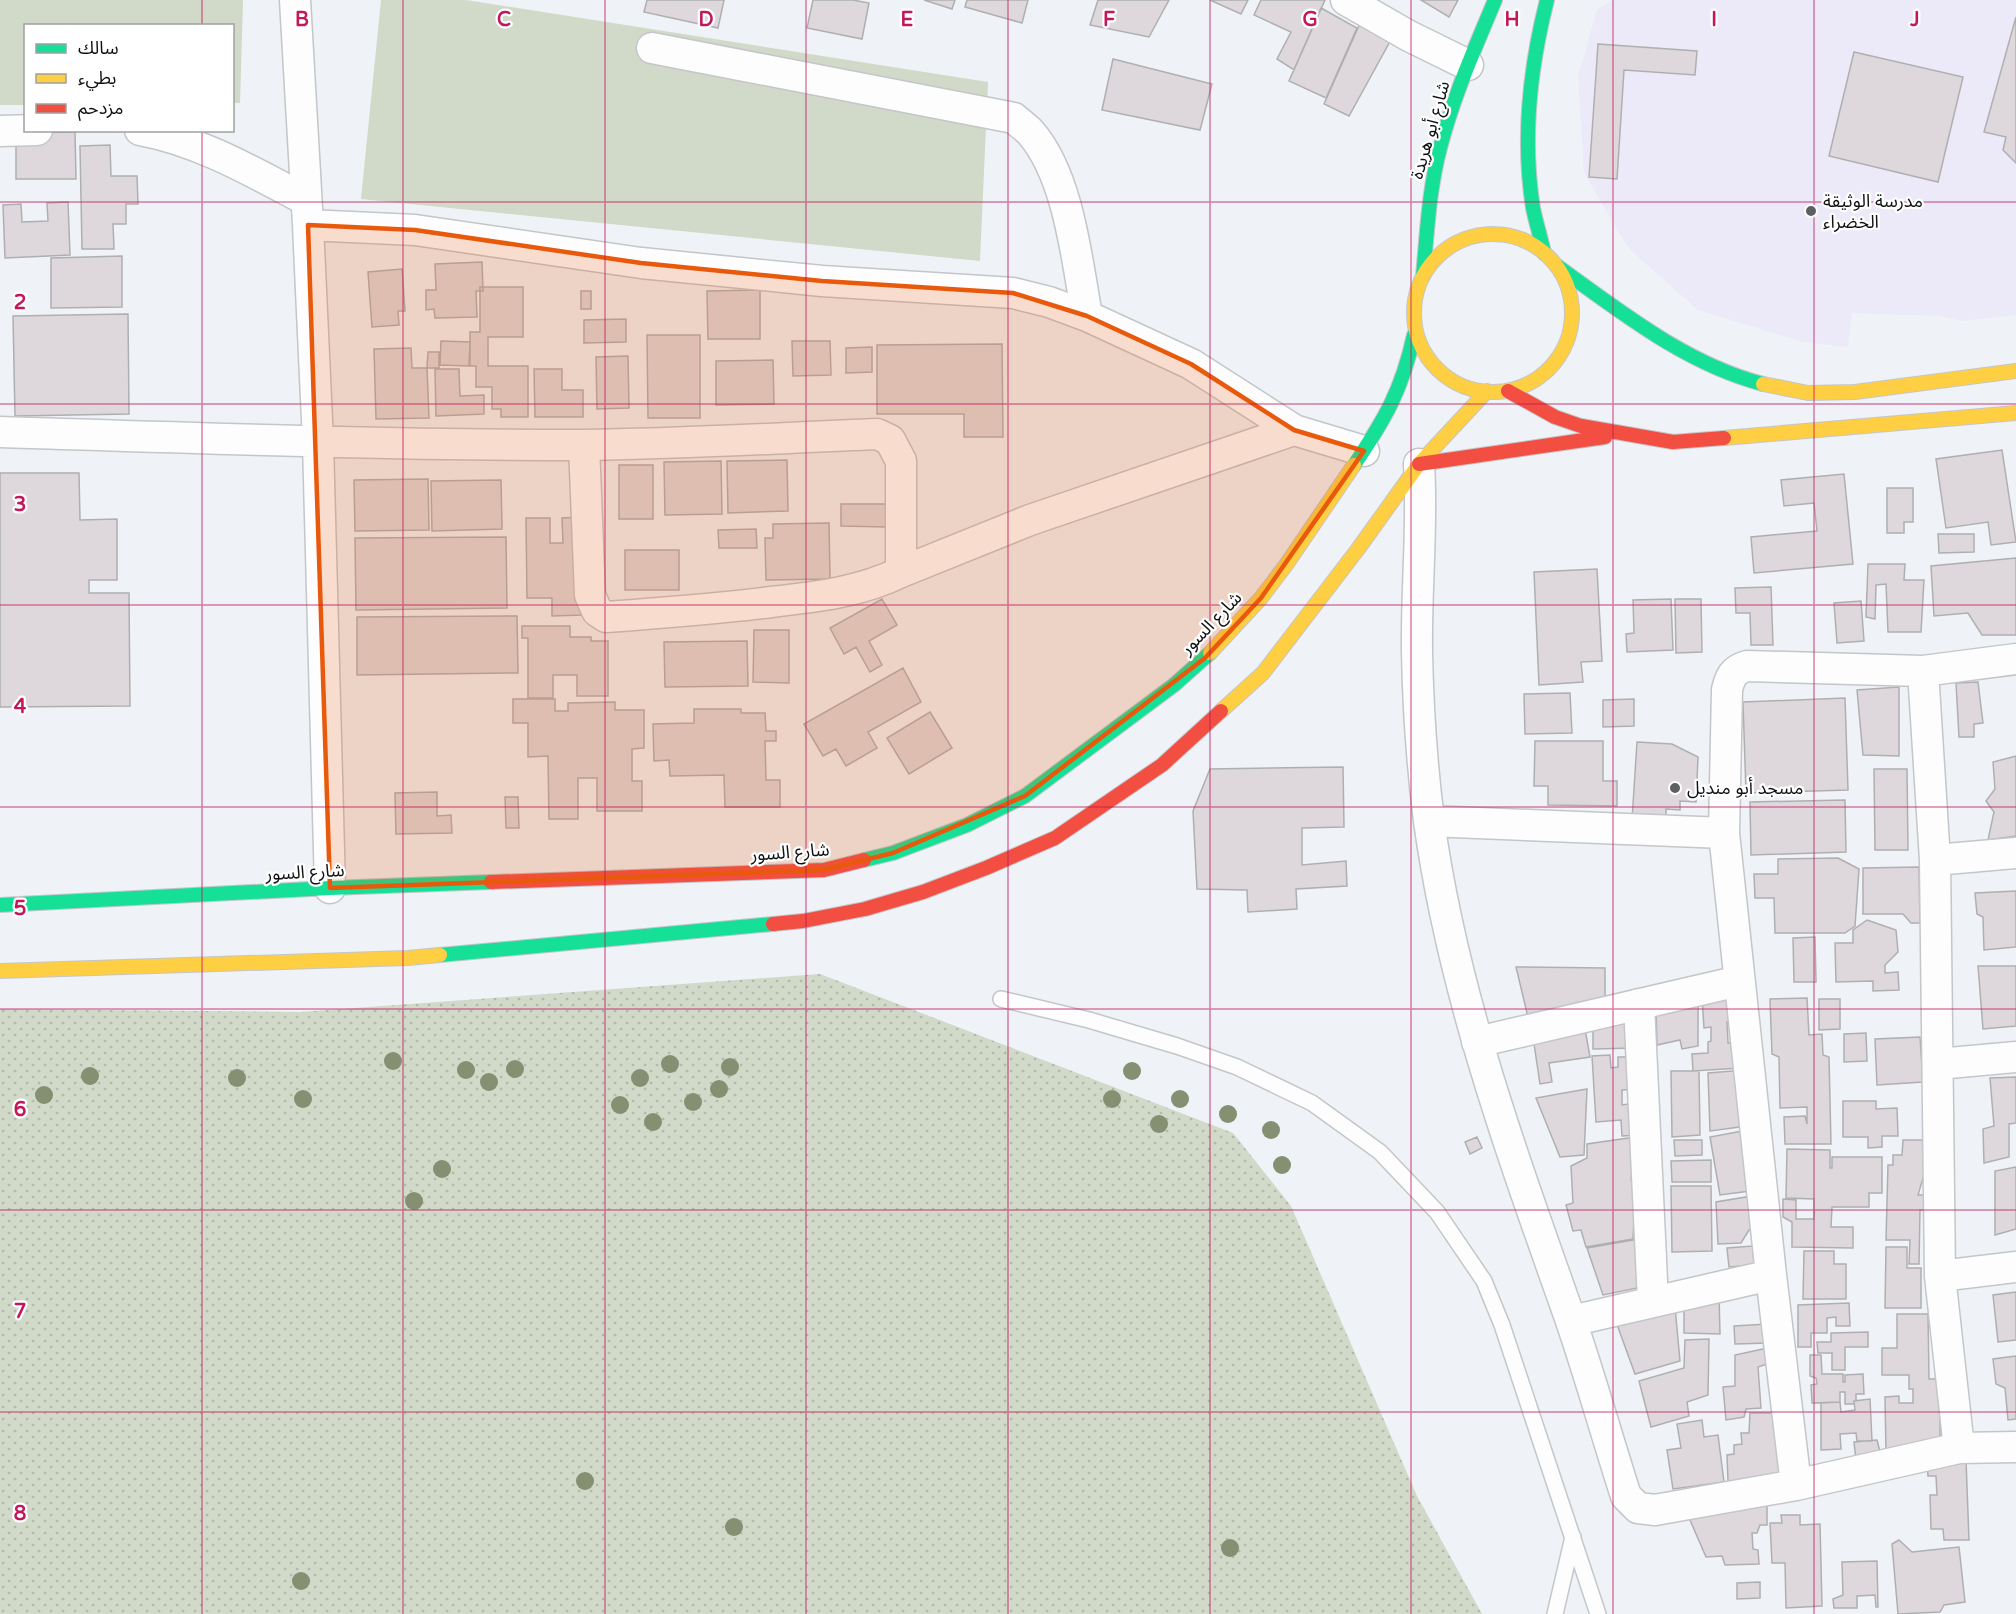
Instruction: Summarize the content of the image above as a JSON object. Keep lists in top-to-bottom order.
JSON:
{
  "streets": {
    "main road": ["شارع أبو هريدة", "شارع السور"]
  },
  "crossings": [
    ["شارع أبو هريدة", "شارع السور"]
  ],
  "places": ["مدرسة الوثيقة الخضراء", "مسجد أبو منديل"],
  "legend": ["سالك", "بطيء", "مزدحم"],
  "grid": {
    "columns": [
      "B",
      "C",
      "D",
      "E",
      "F",
      "G",
      "H",
      "I",
      "J"
    ],
    "rows": [
      "2",
      "3",
      "4",
      "5",
      "6",
      "7",
      "8"
    ]
  }
}
